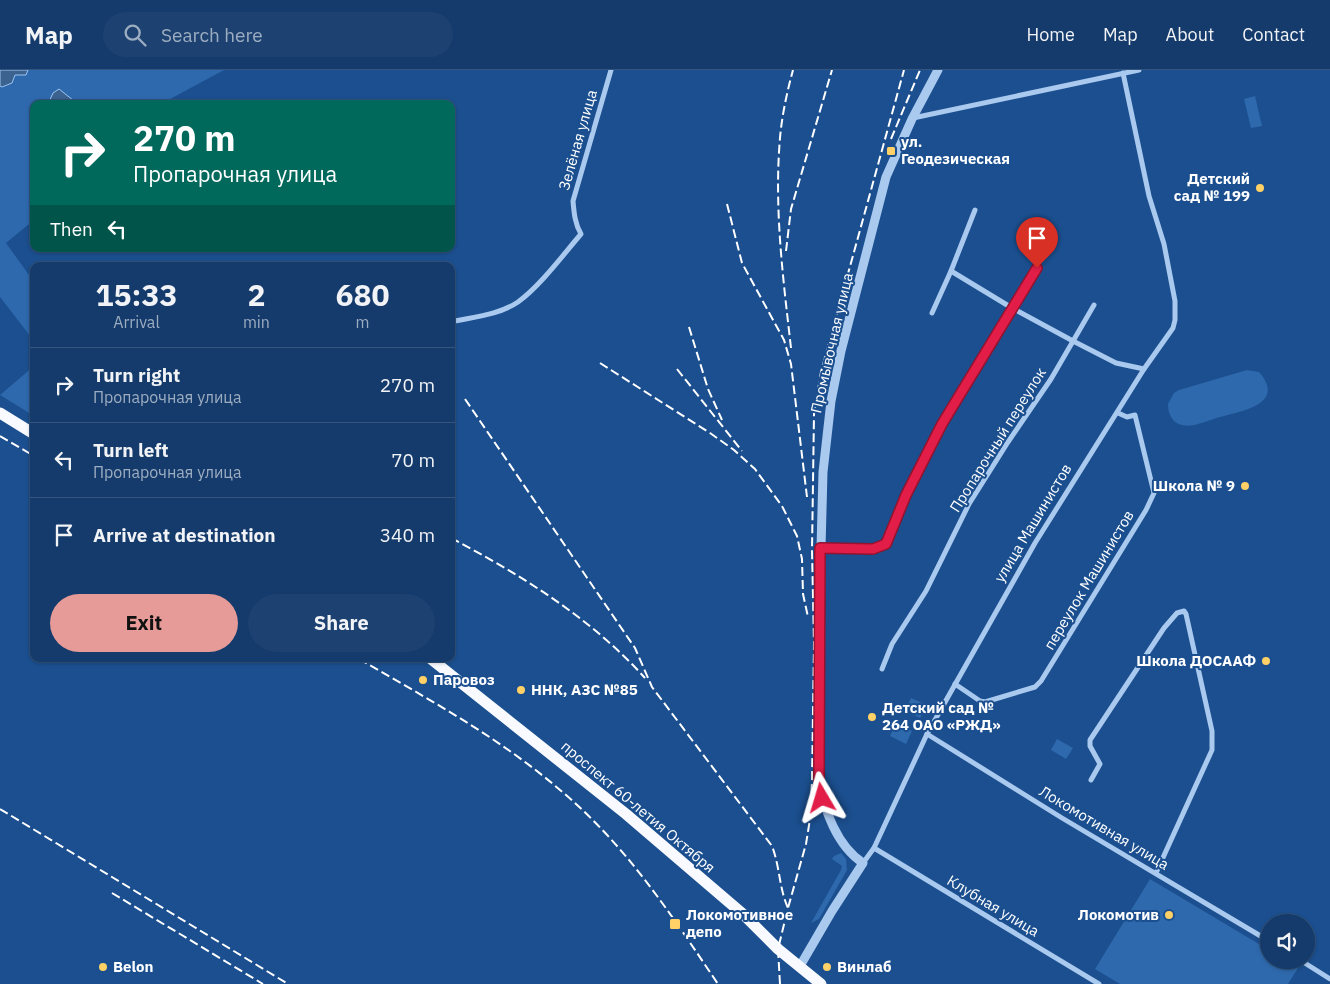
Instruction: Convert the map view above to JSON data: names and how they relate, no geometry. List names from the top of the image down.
{
  "streets": {
    "highway": ["проспект 60-летия Октября"],
    "street": [
      "Зелёная улица",
      "Промывочная улица",
      "Пропарочный переулок",
      "улица Машинистов",
      "переулок Машинистов",
      "Локомотивная улица",
      "Клубная улица"
    ]
  },
  "crossings": [
    ["Промывочная улица", "улица Машинистов"],
    ["улица Машинистов", "переулок Машинистов"],
    ["улица Машинистов", "проспект 60-летия Октября"],
    ["улица Машинистов", "Локомотивная улица"],
    ["улица Машинистов", "Клубная улица"]
  ],
  "places": {
    "transit": ["ул. Геодезическая", "Локомотивное депо"],
    "other": [
      "Детский сад № 199",
      "Школа № 9",
      "Школа ДОСААФ",
      "Паровоз",
      "ННК, АЗС №85",
      "Детский сад № 264 ОАО «РЖД»",
      "Локомотив",
      "Belon",
      "Винлаб"
    ]
  },
  "page": {
    "header": "Map",
    "search": "Search here",
    "nav": [
      "Home",
      "Map",
      "About",
      "Contact"
    ],
    "turn": ["270 m", "Пропарочная улица"],
    "then": "Then",
    "eta": [
      "15:33",
      "Arrival",
      "2",
      "min",
      "680",
      "m"
    ],
    "list": [
      {
        "name": "Turn right",
        "note": "Пропарочная улица",
        "value": "270 m"
      },
      {
        "name": "Turn left",
        "note": "Пропарочная улица",
        "value": "70 m"
      },
      {
        "name": "Arrive at destination",
        "value": "340 m"
      }
    ],
    "buttons": ["Exit", "Share"]
  }
}
